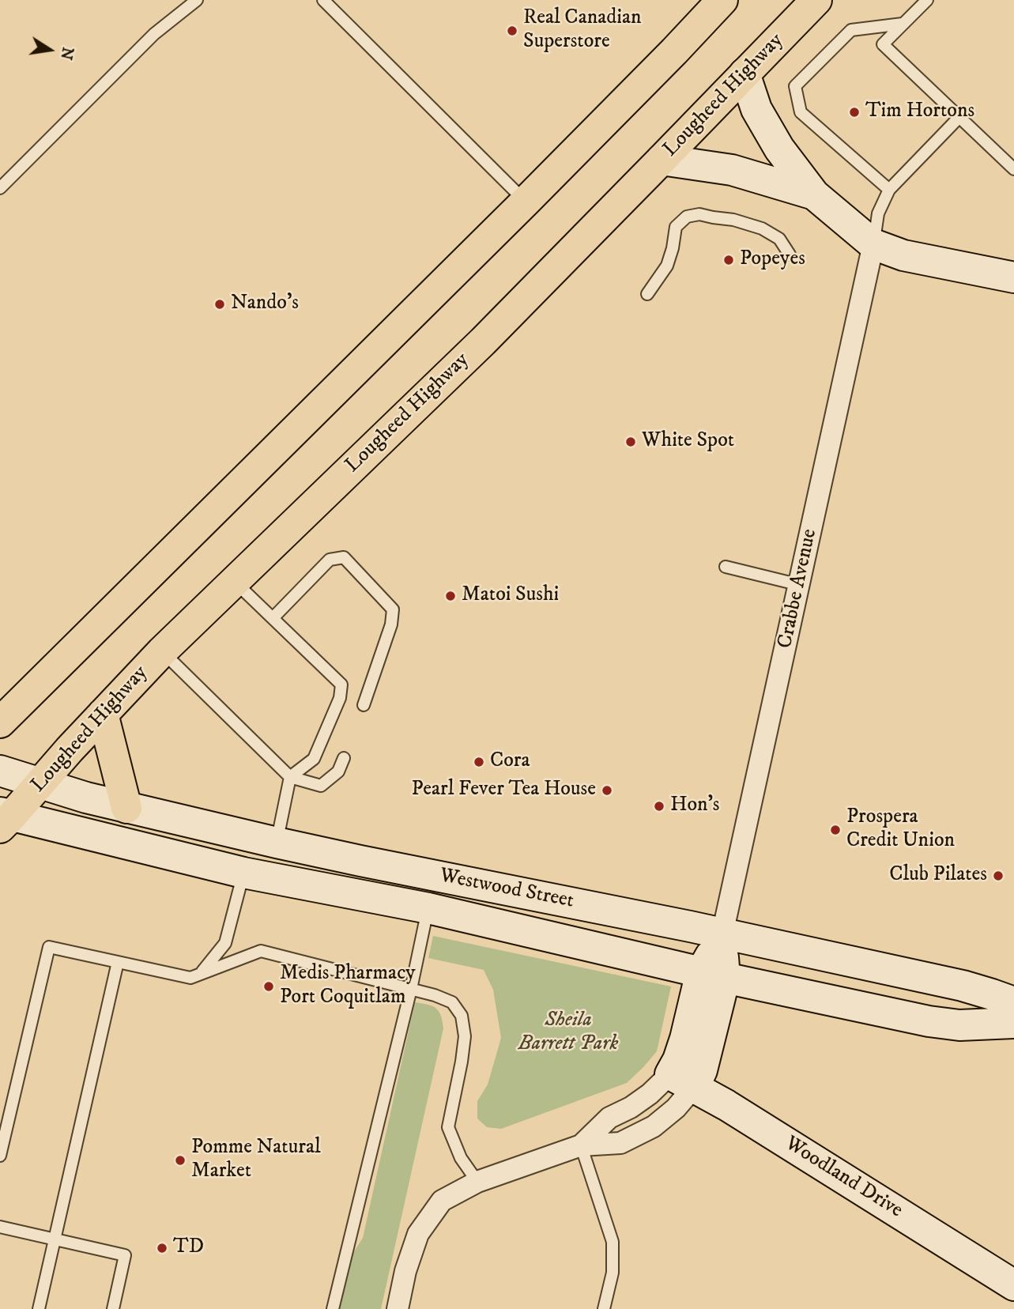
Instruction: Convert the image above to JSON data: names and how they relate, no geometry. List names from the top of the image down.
{
  "streets": {
    "main road": ["Lougheed Highway", "Westwood Street", "Woodland Drive"],
    "street": ["Crabbe Avenue"]
  },
  "crossings": [
    ["Lougheed Highway", "Westwood Street"],
    ["Crabbe Avenue", "Westwood Street"]
  ],
  "parks": ["Sheila Barrett Park"],
  "places": [
    "Real Canadian Superstore",
    "Tim Hortons",
    "Popeyes",
    "Nando's",
    "White Spot",
    "Matoi Sushi",
    "Cora",
    "Pearl Fever Tea House",
    "Hon's",
    "Prospera Credit Union",
    "Club Pilates",
    "Medis Pharmacy Port Coquitlam",
    "Pomme Natural Market",
    "TD"
  ],
  "north": "right"
}
